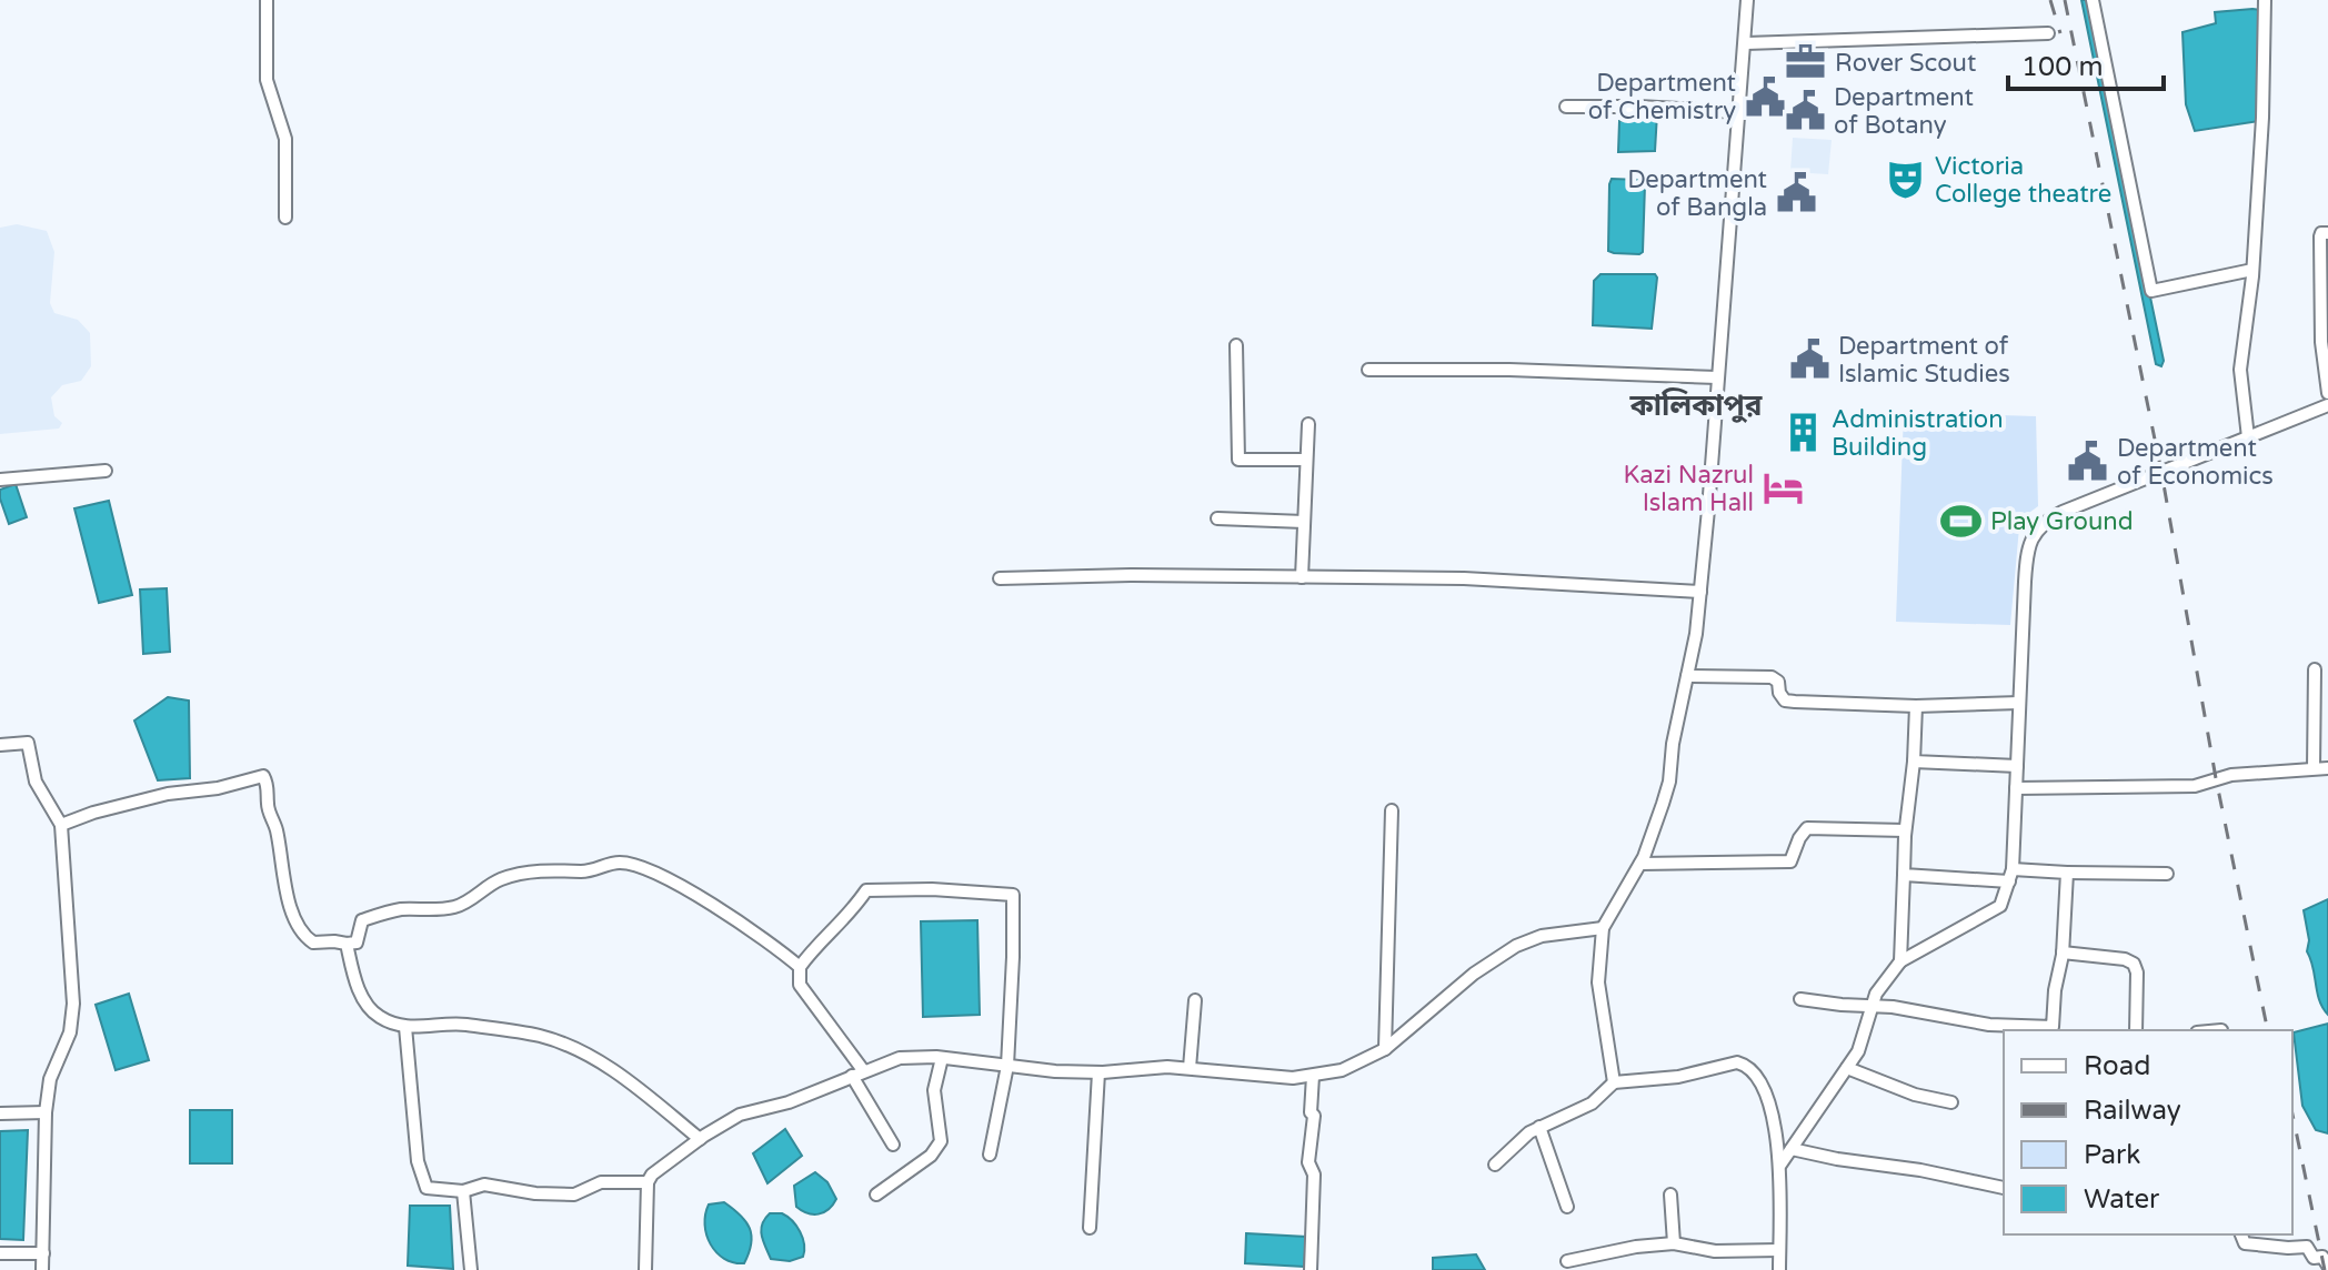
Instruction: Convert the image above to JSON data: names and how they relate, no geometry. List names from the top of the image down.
{
  "districts": ["কালিকাপুর"],
  "places": {
    "office": ["Rover Scout"],
    "public building": [
      "Department of Chemistry",
      "Department of Botany",
      "Department of Bangla",
      "Department of Islamic Studies",
      "Department of Economics"
    ],
    "theatre": ["Victoria College theatre"],
    "building": ["Administration Building"],
    "hotel": ["Kazi Nazrul Islam Hall"],
    "sports": ["Play Ground"]
  },
  "legend": [
    "Road",
    "Railway",
    "Park",
    "Water"
  ],
  "scale_bar": "100 m"
}
